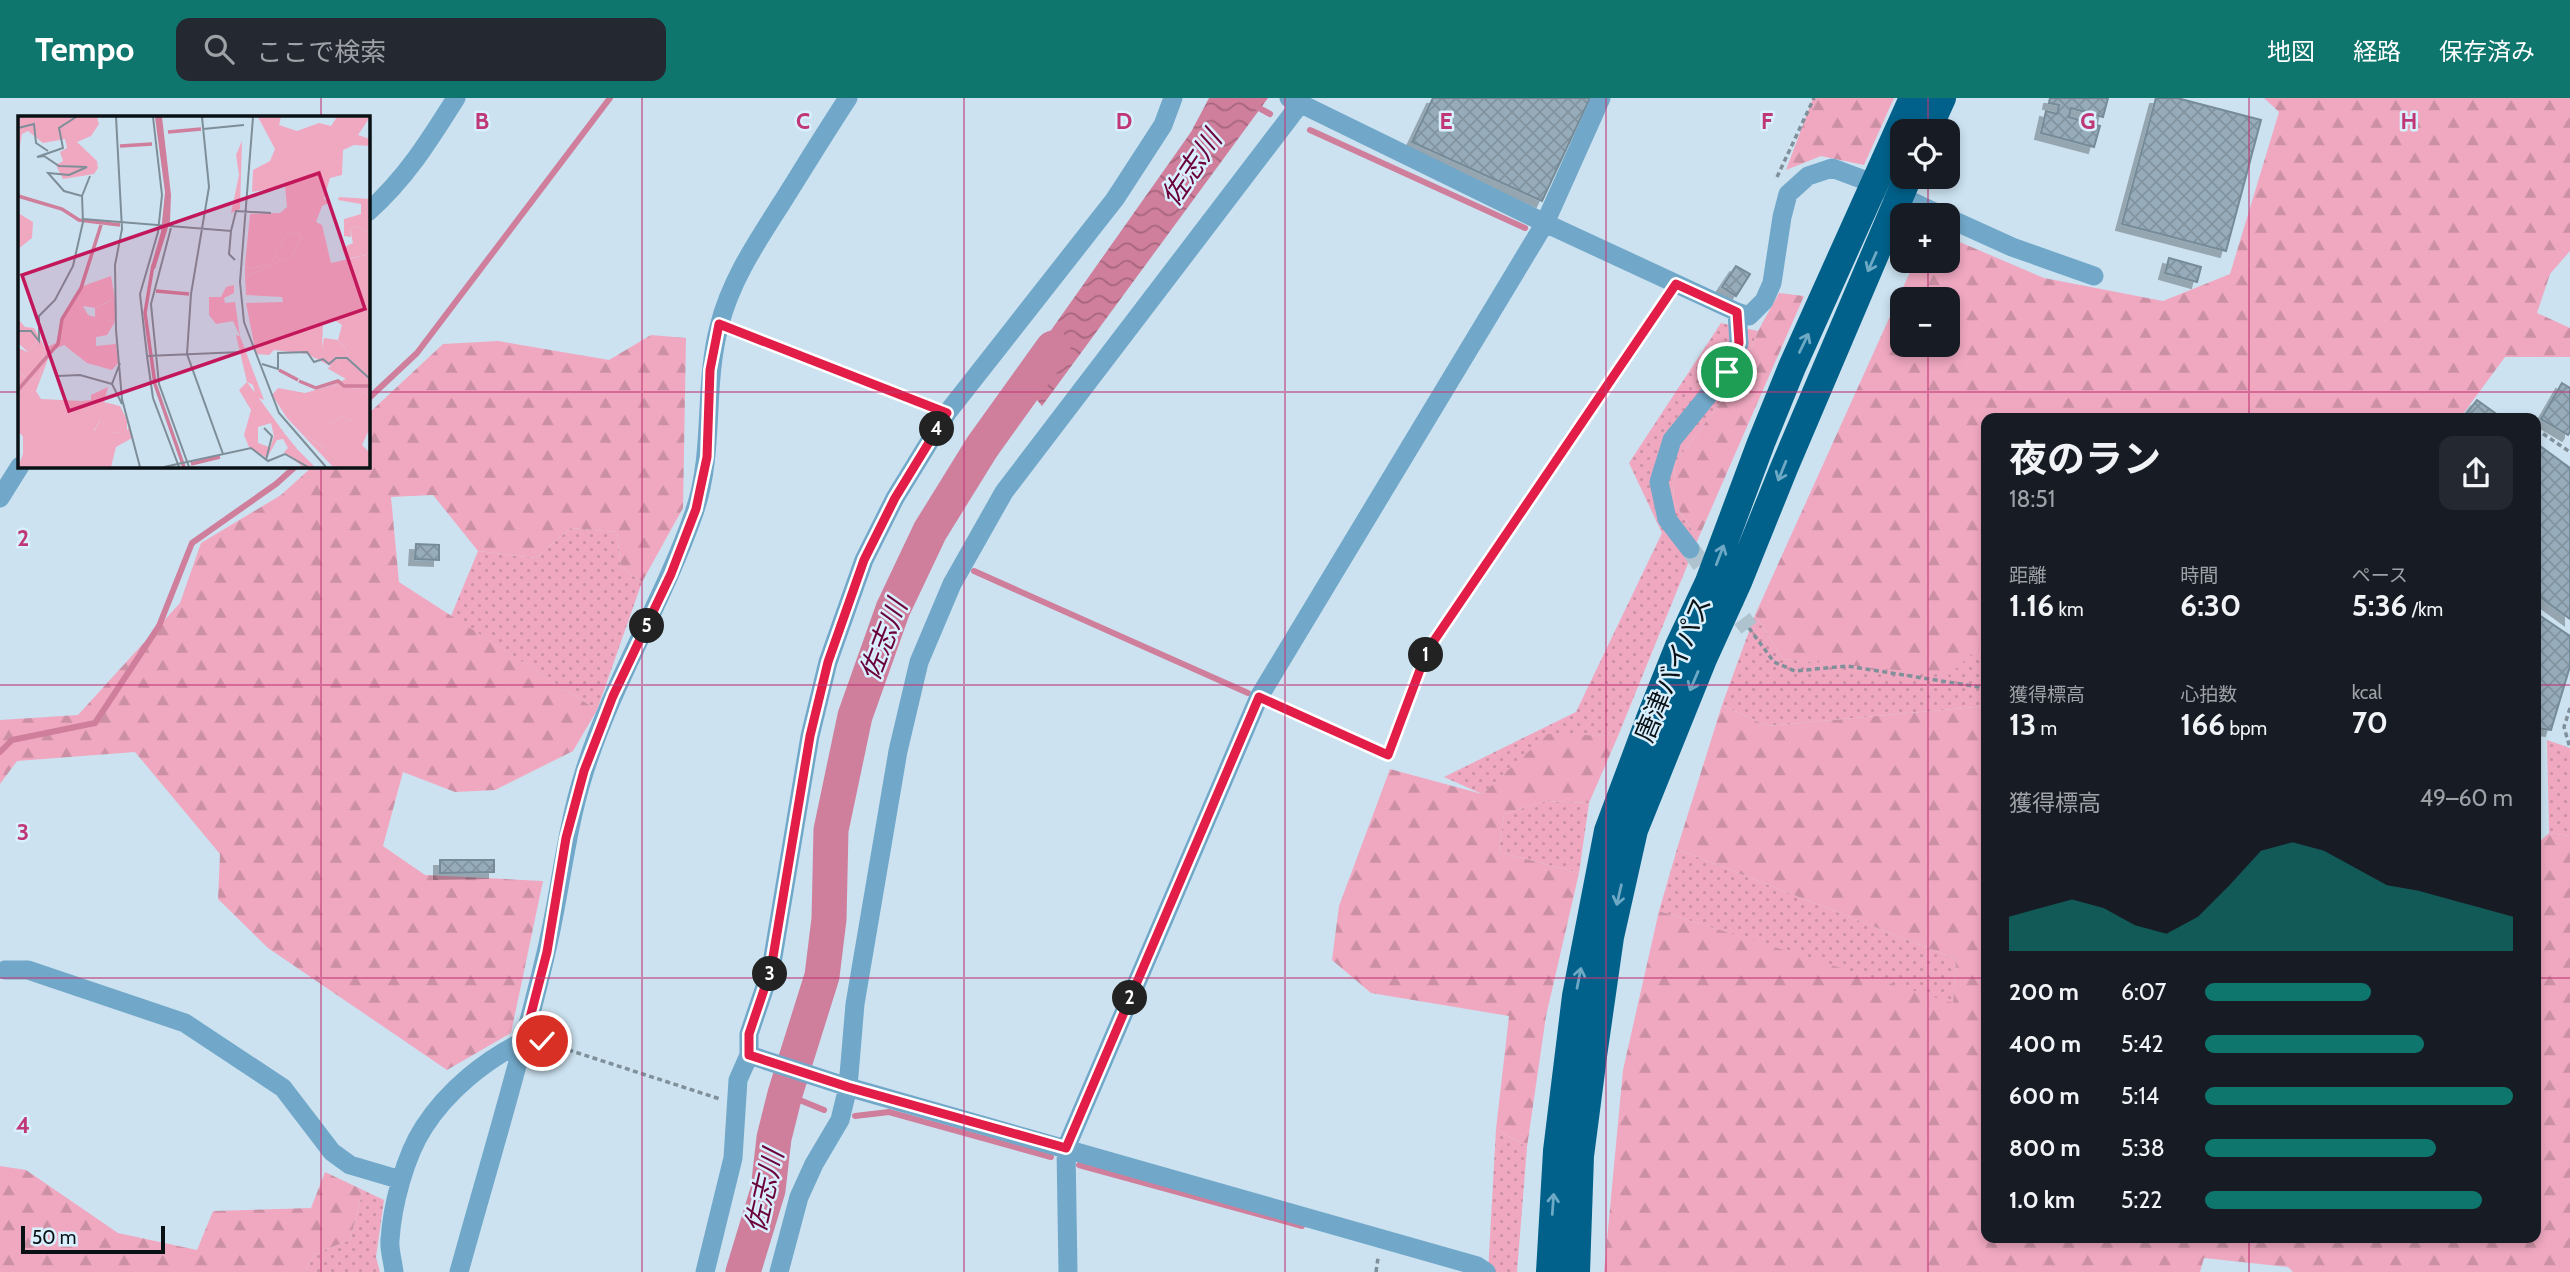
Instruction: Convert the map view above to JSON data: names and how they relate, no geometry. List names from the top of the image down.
{
  "streets": {
    "highway": ["唐津バイパス"]
  },
  "water": ["佐志川"],
  "scale_bar": "50 m",
  "page": {
    "header": "Tempo",
    "search": "ここで検索",
    "nav": ["地図", "経路", "保存済み"],
    "map_buttons": ["+", "−"],
    "pins": [
      "4",
      "5",
      "1",
      "3",
      "2"
    ],
    "heading": ["夜のラン", "18:51"],
    "stats": [
      ["距離", "1.16 km"],
      ["時間", "6:30"],
      ["ペース", "5:36 /km"],
      ["獲得標高", "13 m"],
      ["心拍数", "166 bpm"],
      ["kcal", "70"]
    ],
    "chart": ["獲得標高", "49–60 m"],
    "list": [
      {
        "name": "200 m",
        "note": "6:07"
      },
      {
        "name": "400 m",
        "note": "5:42"
      },
      {
        "name": "600 m",
        "note": "5:14"
      },
      {
        "name": "800 m",
        "note": "5:38"
      },
      {
        "name": "1.0 km",
        "note": "5:22"
      }
    ],
    "scale": "50 m"
  },
  "grid": {
    "columns": [
      "B",
      "C",
      "D",
      "E",
      "F",
      "G",
      "H"
    ],
    "rows": ["2", "3", "4"]
  }
}
